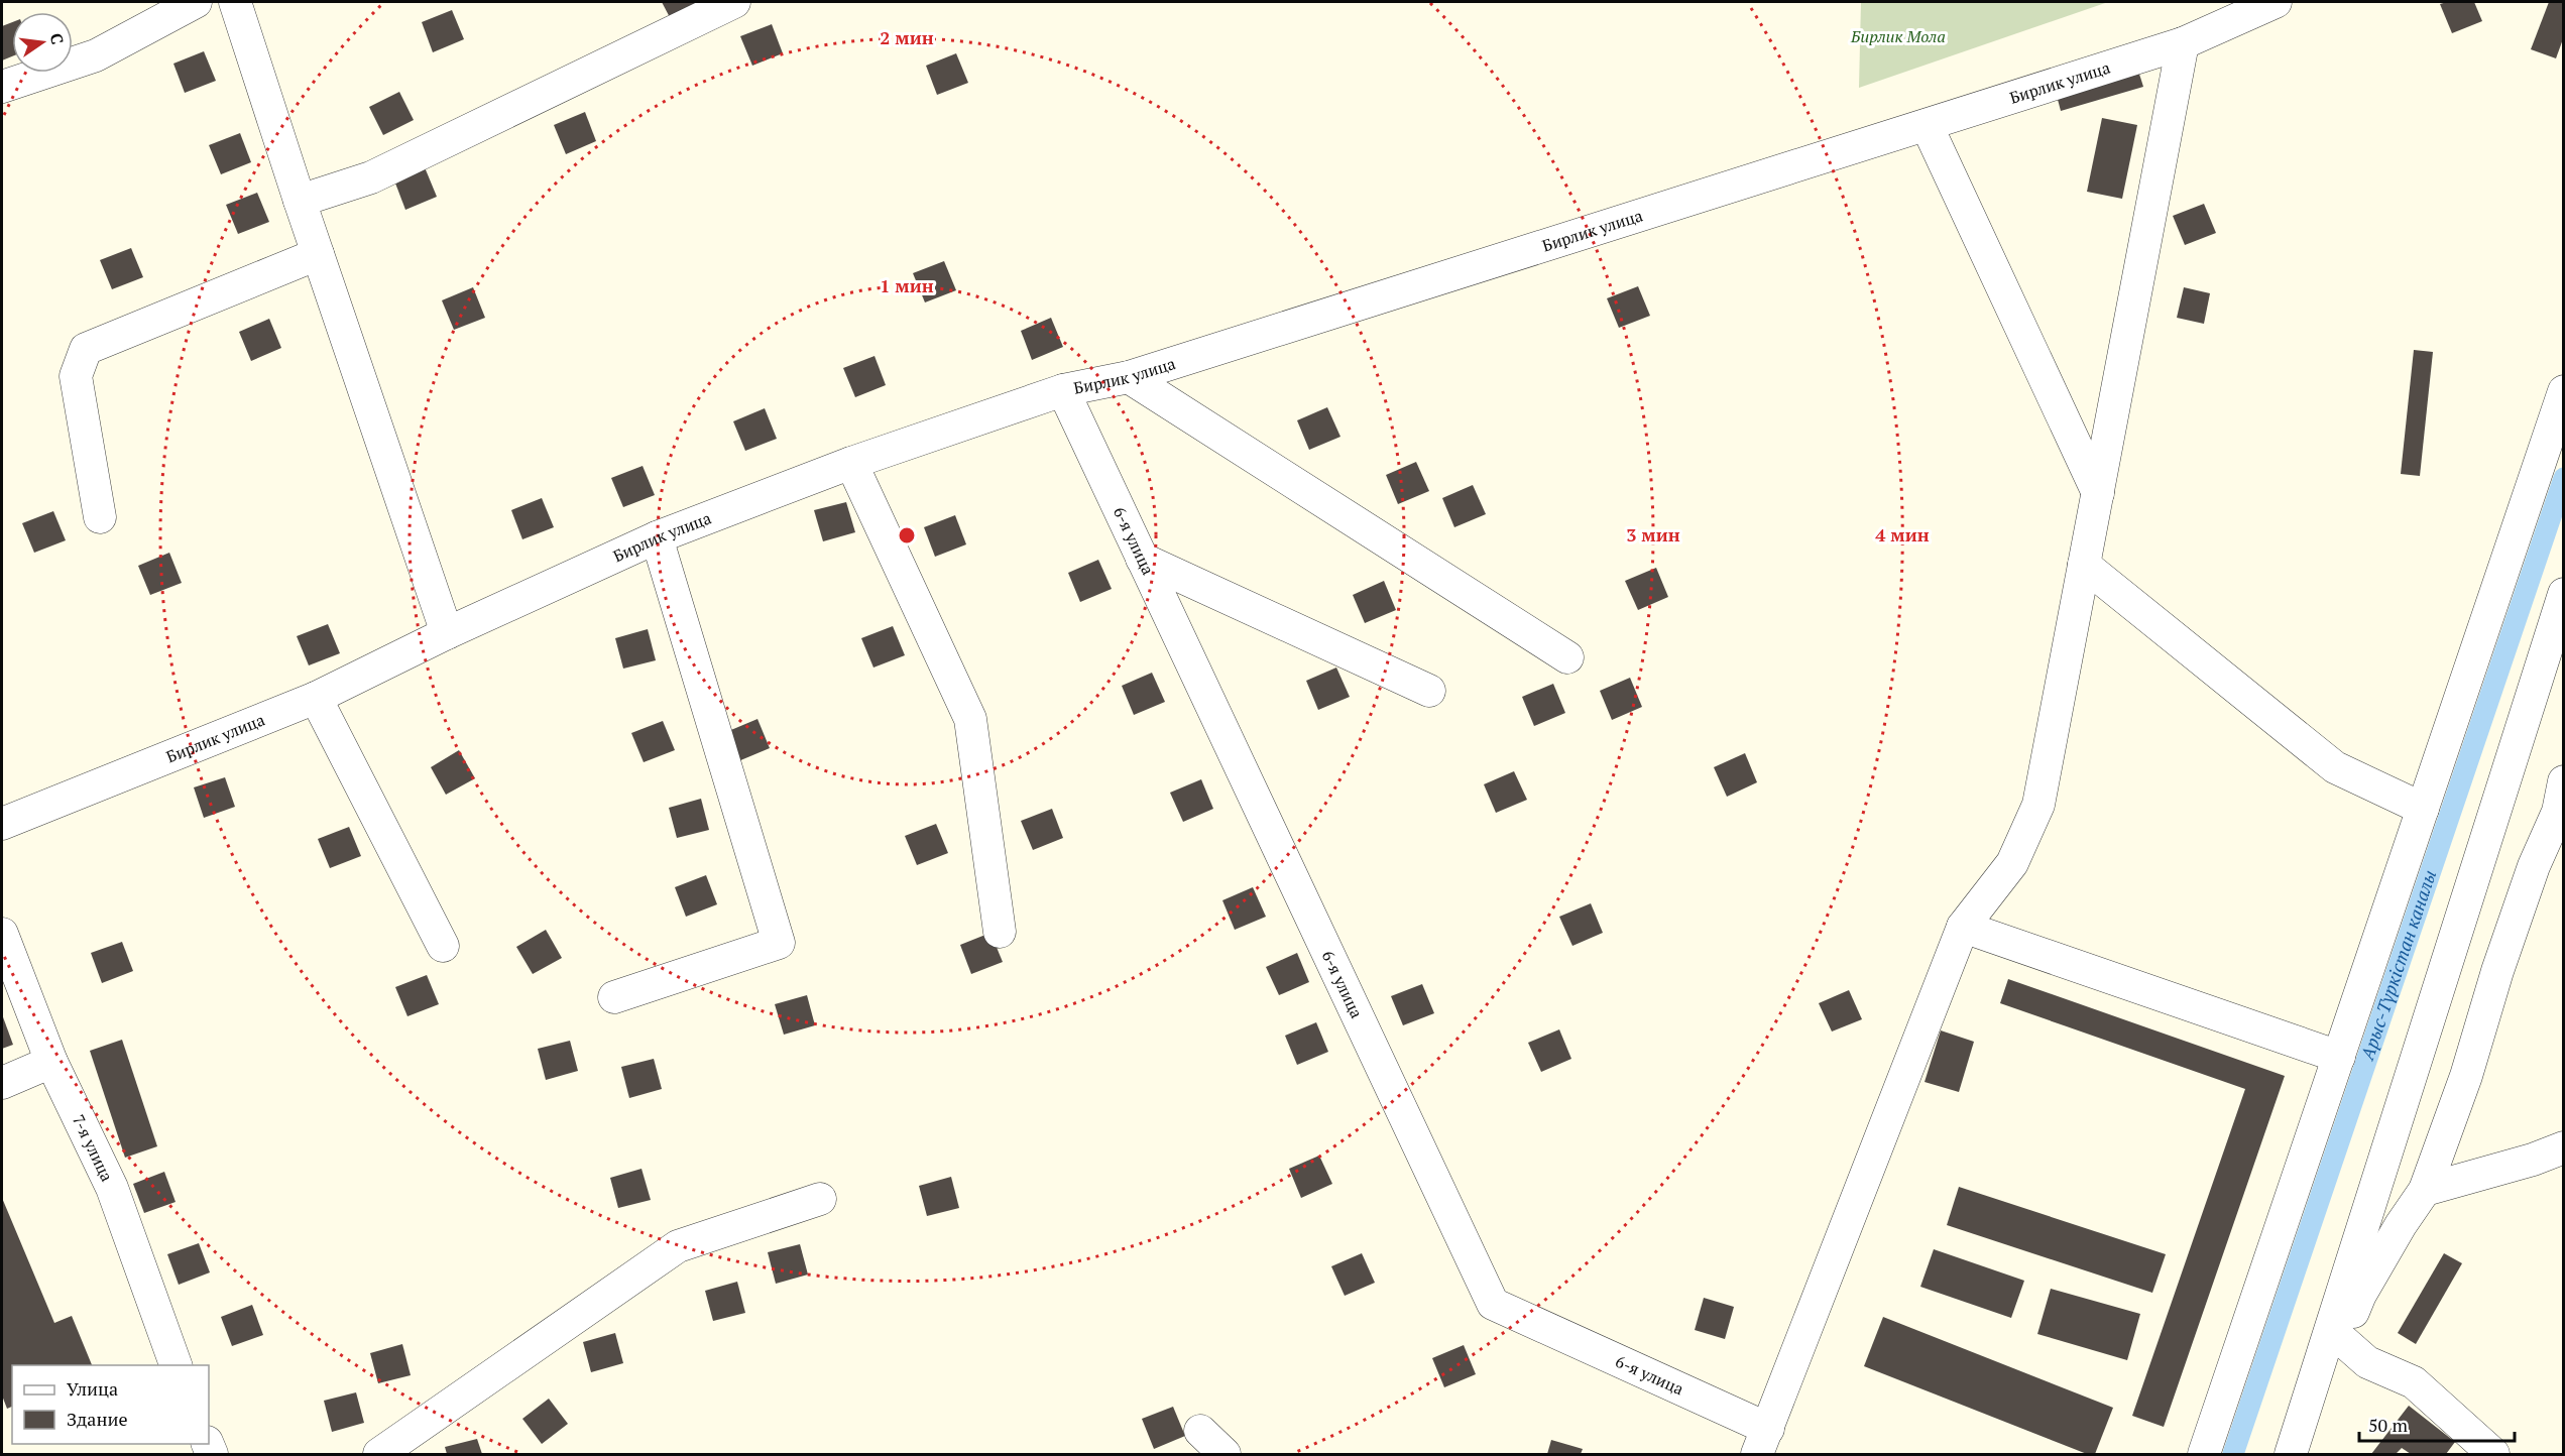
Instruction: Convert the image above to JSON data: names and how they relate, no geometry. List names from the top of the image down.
{
  "streets": {
    "street": ["Бирлик улица", "6-я улица", "7-я улица"]
  },
  "crossings": [
    ["Бирлик улица", "6-я улица"]
  ],
  "water": ["Арыс-Түркістан каналы"],
  "parks": ["Бирлик Мола"],
  "legend": ["Улица", "Здание"],
  "scale_bar": "50 m",
  "north": "right",
  "rings": [
    "2 мин",
    "1 мин",
    "3 мин",
    "4 мин"
  ]
}
